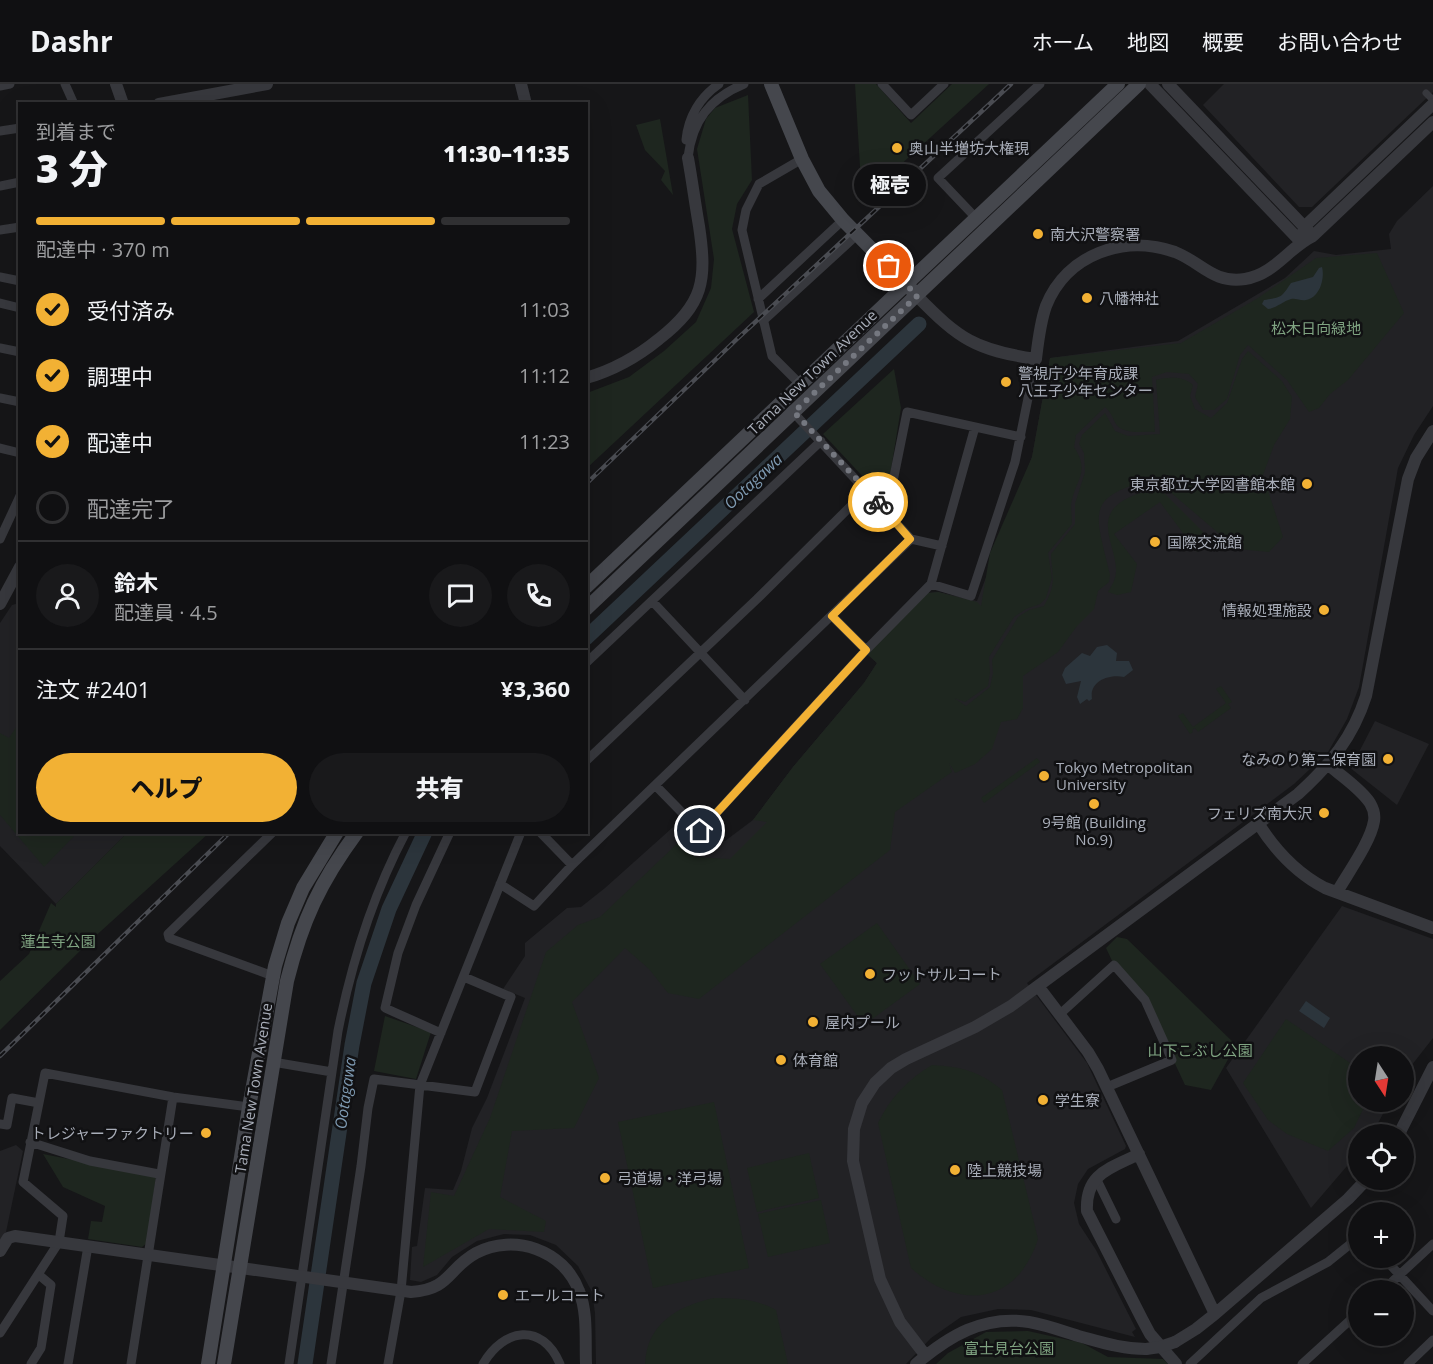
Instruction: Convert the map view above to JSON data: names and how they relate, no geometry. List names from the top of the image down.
{
  "streets": {
    "main road": ["Tama New Town Avenue"]
  },
  "water": ["Ootagawa"],
  "parks": [
    "松木日向緑地",
    "蓮生寺公園",
    "山下こぶし公園",
    "富士見台公園"
  ],
  "places": [
    "奥山半増坊大権現",
    "南大沢警察署",
    "極壱",
    "八幡神社",
    "警視庁少年育成課 八王子少年センター",
    "東京都立大学図書館本館",
    "国際交流館",
    "情報処理施設",
    "なみのり第二保育園",
    "Tokyo Metropolitan University",
    "9号館 (Building No.9)",
    "フェリズ南大沢",
    "フットサルコート",
    "屋内プール",
    "体育館",
    "学生寮",
    "トレジャーファクトリー",
    "陸上競技場",
    "弓道場・洋弓場",
    "エールコート"
  ],
  "north": "bottom",
  "page": {
    "header": "Dashr",
    "nav": [
      "ホーム",
      "地図",
      "概要",
      "お問い合わせ"
    ],
    "heading": ["3 分", "到着まで", "11:30–11:35"],
    "panel": [
      "鈴木",
      "配達員 · 4.5",
      "注文 #2401",
      "¥3,360"
    ],
    "bubble": "極壱",
    "bar": "配達中 · 370 m",
    "list": [
      ["受付済み", "11:03"],
      ["調理中", "11:12"],
      ["配達中", "11:23"],
      "配達完了"
    ],
    "buttons": ["ヘルプ", "共有"],
    "map_buttons": ["+", "−"]
  }
}
